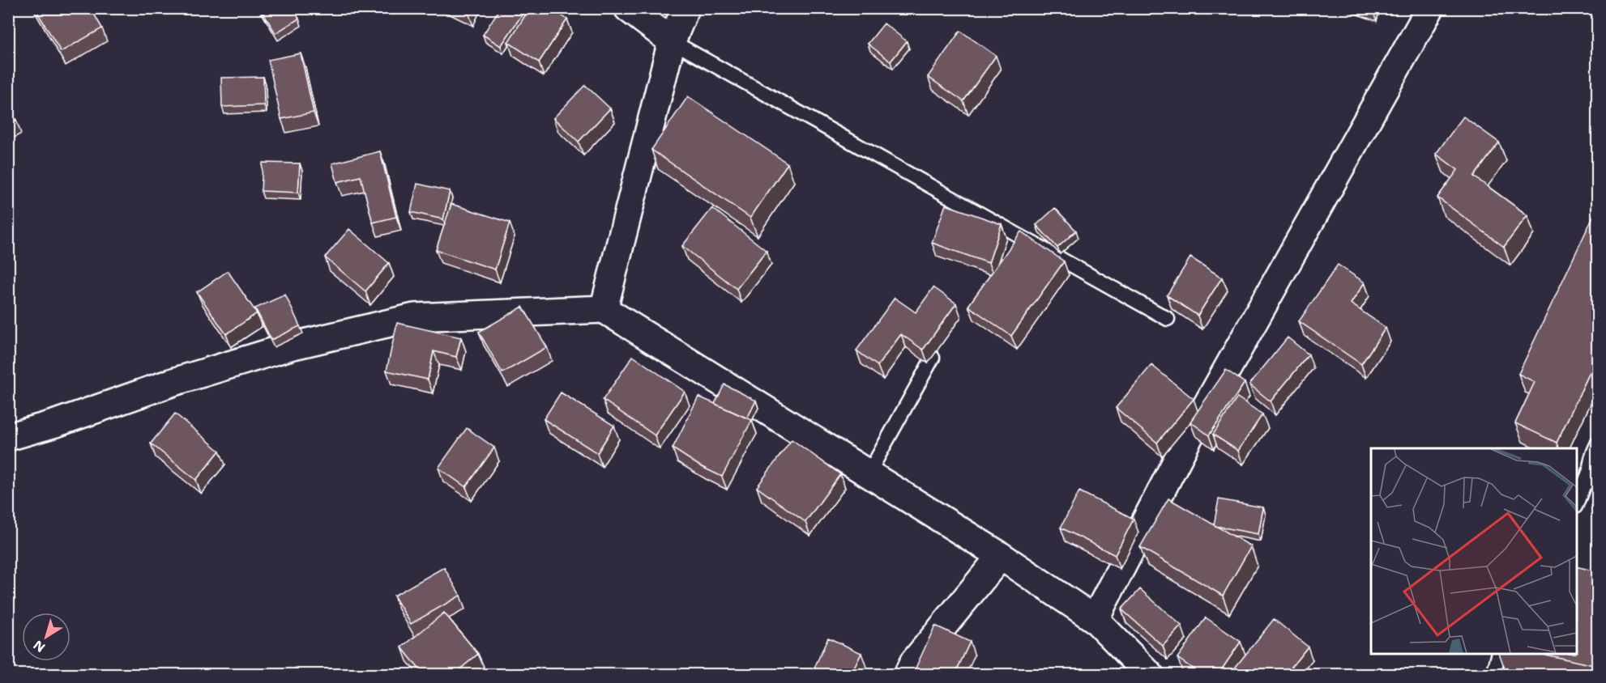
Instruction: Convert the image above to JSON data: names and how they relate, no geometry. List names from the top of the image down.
{
  "north": "bottom left"
}
